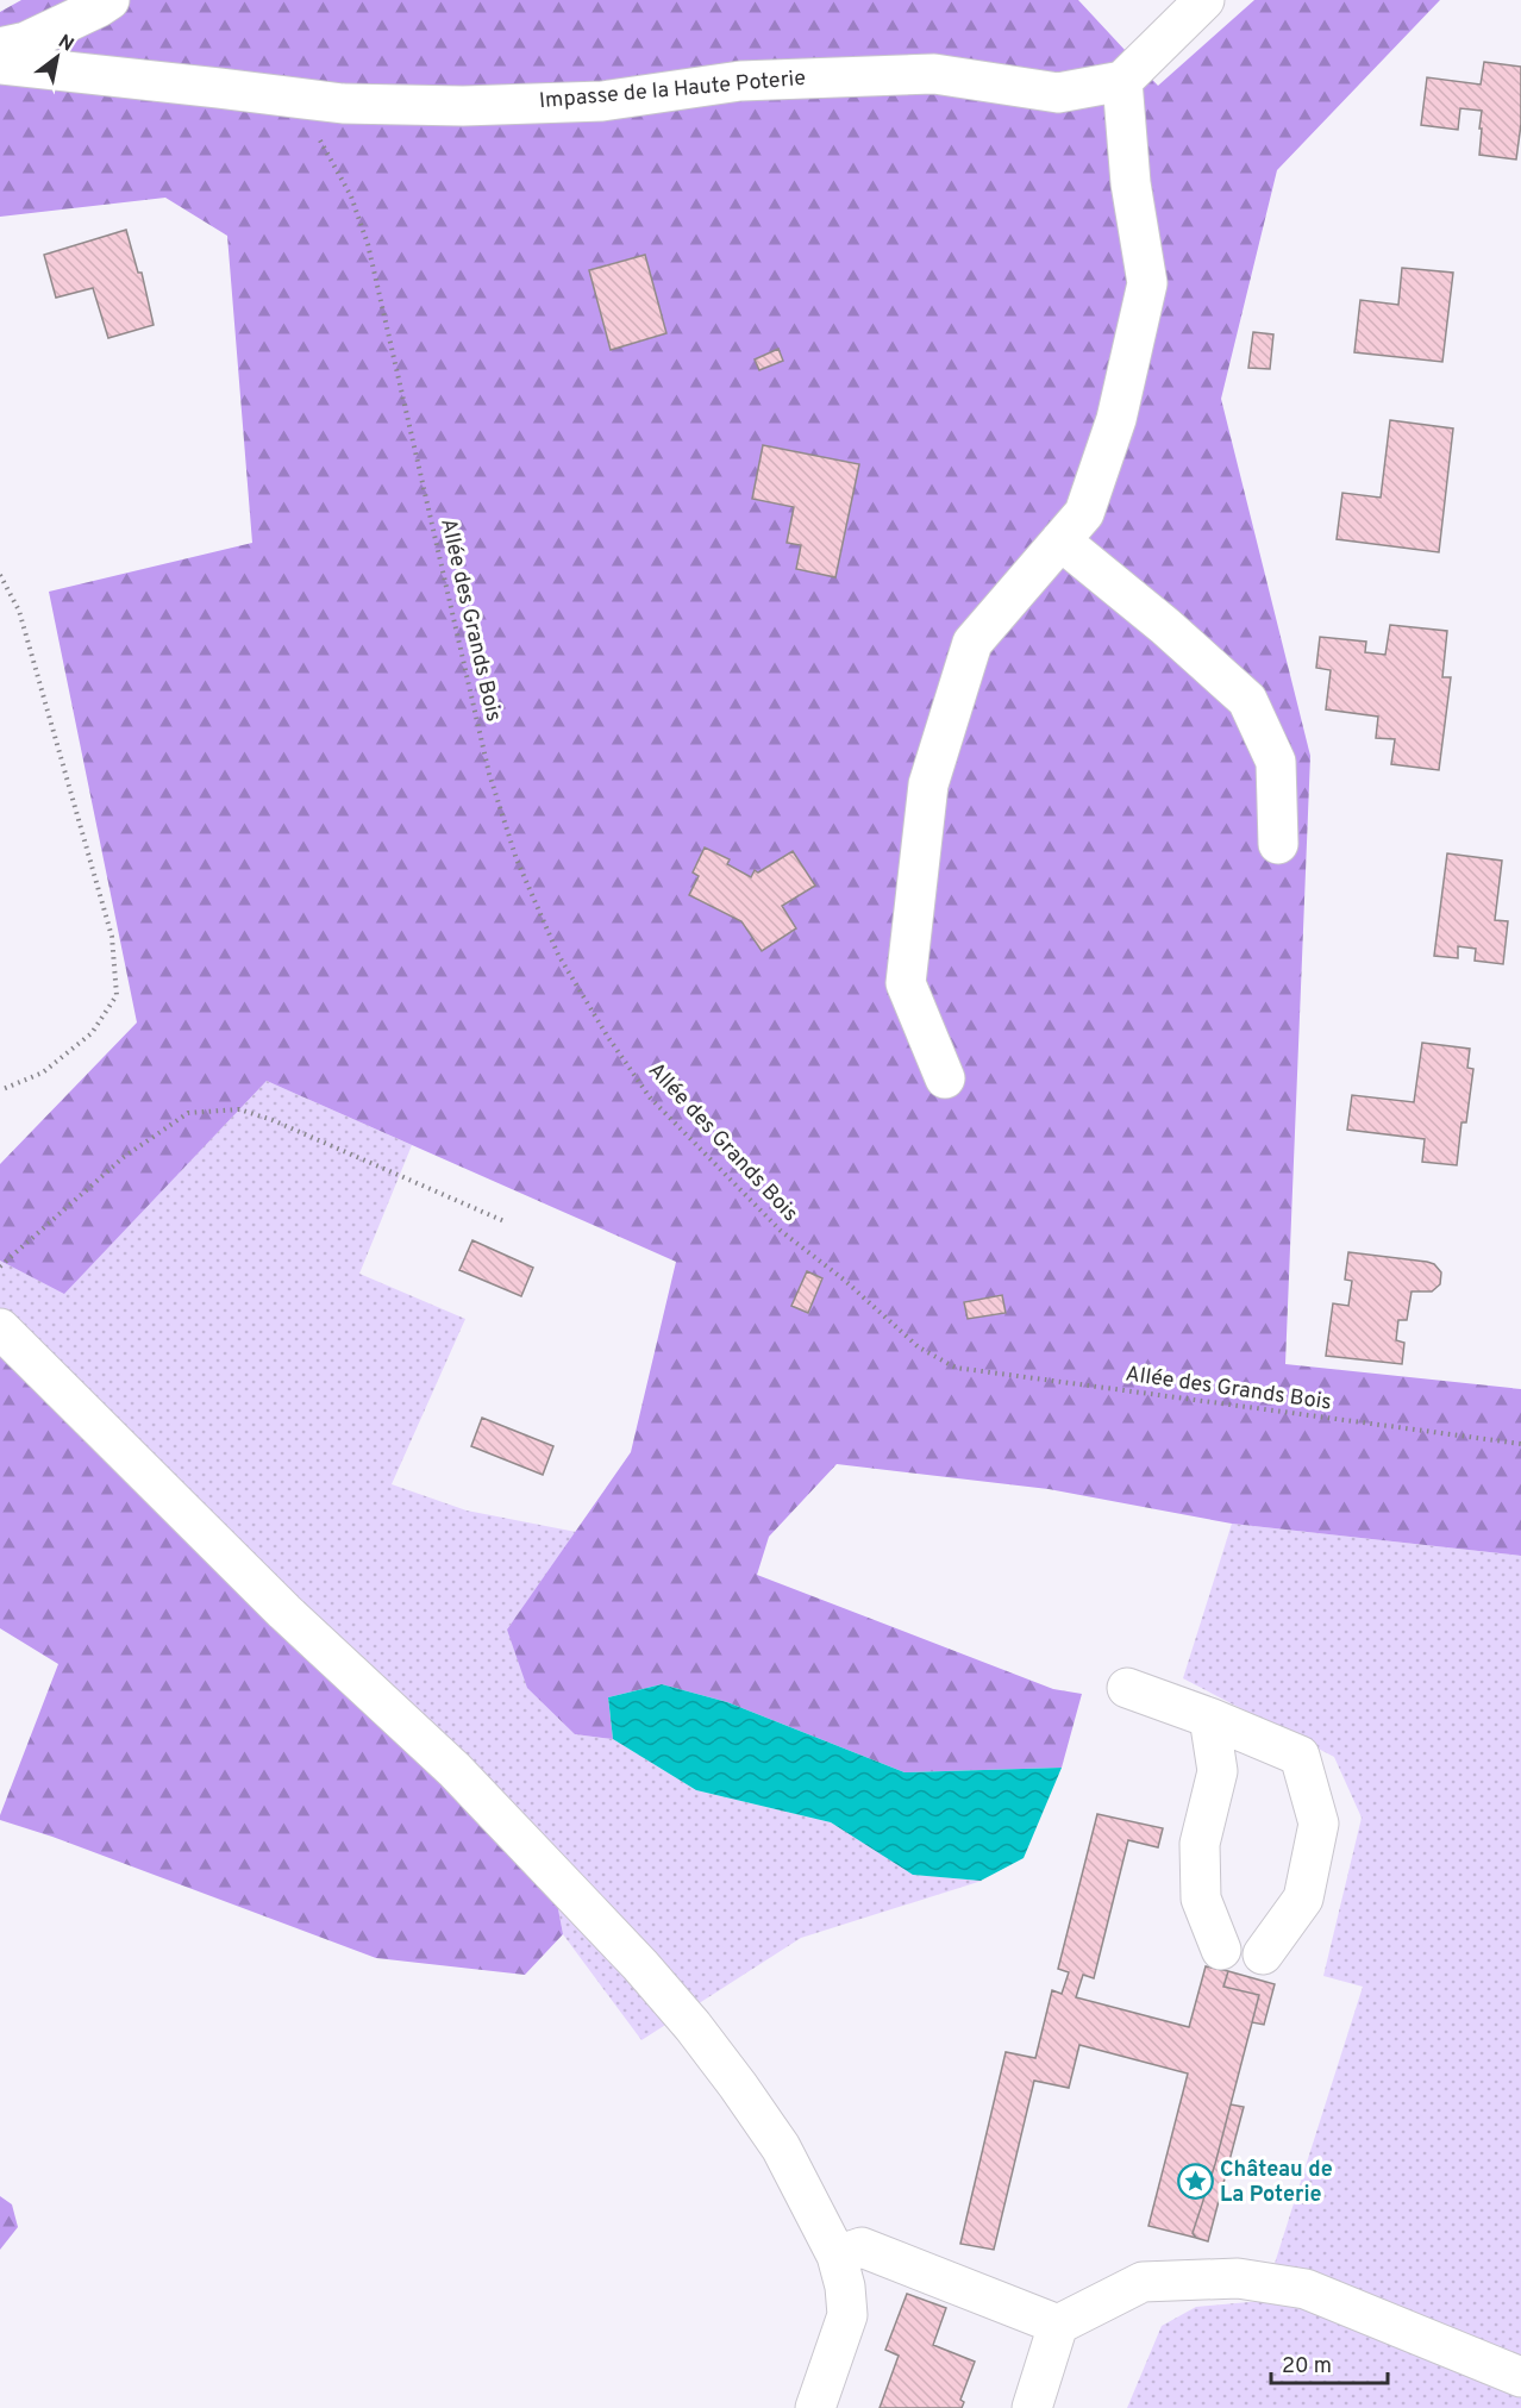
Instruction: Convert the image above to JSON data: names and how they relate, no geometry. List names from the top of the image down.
{
  "streets": {
    "street": ["Impasse de la Haute Poterie"],
    "path": ["Allée des Grands Bois"]
  },
  "crossings": [
    ["Impasse de la Haute Poterie", "Allée des Grands Bois"]
  ],
  "places": {
    "place": ["Château de La Poterie"]
  },
  "scale_bar": "20 m",
  "north": "top right"
}
